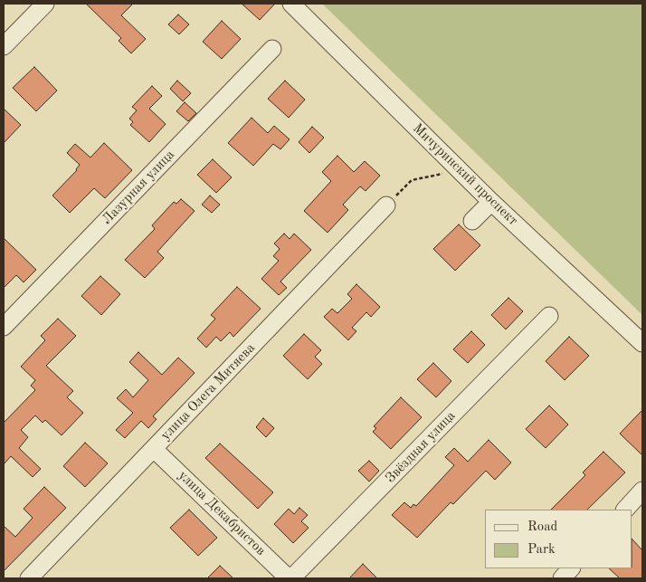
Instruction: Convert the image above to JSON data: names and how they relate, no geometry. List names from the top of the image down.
{
  "streets": {
    "street": [
      "Мичуринский проспект",
      "Лазурная улица",
      "улица Олега Митяева",
      "Звёздная улица",
      "улица Декабристов"
    ]
  },
  "crossings": [
    ["улица Олега Митяева", "улица Декабристов"],
    ["Звёздная улица", "улица Декабристов"]
  ],
  "legend": ["Road", "Park"]
}
